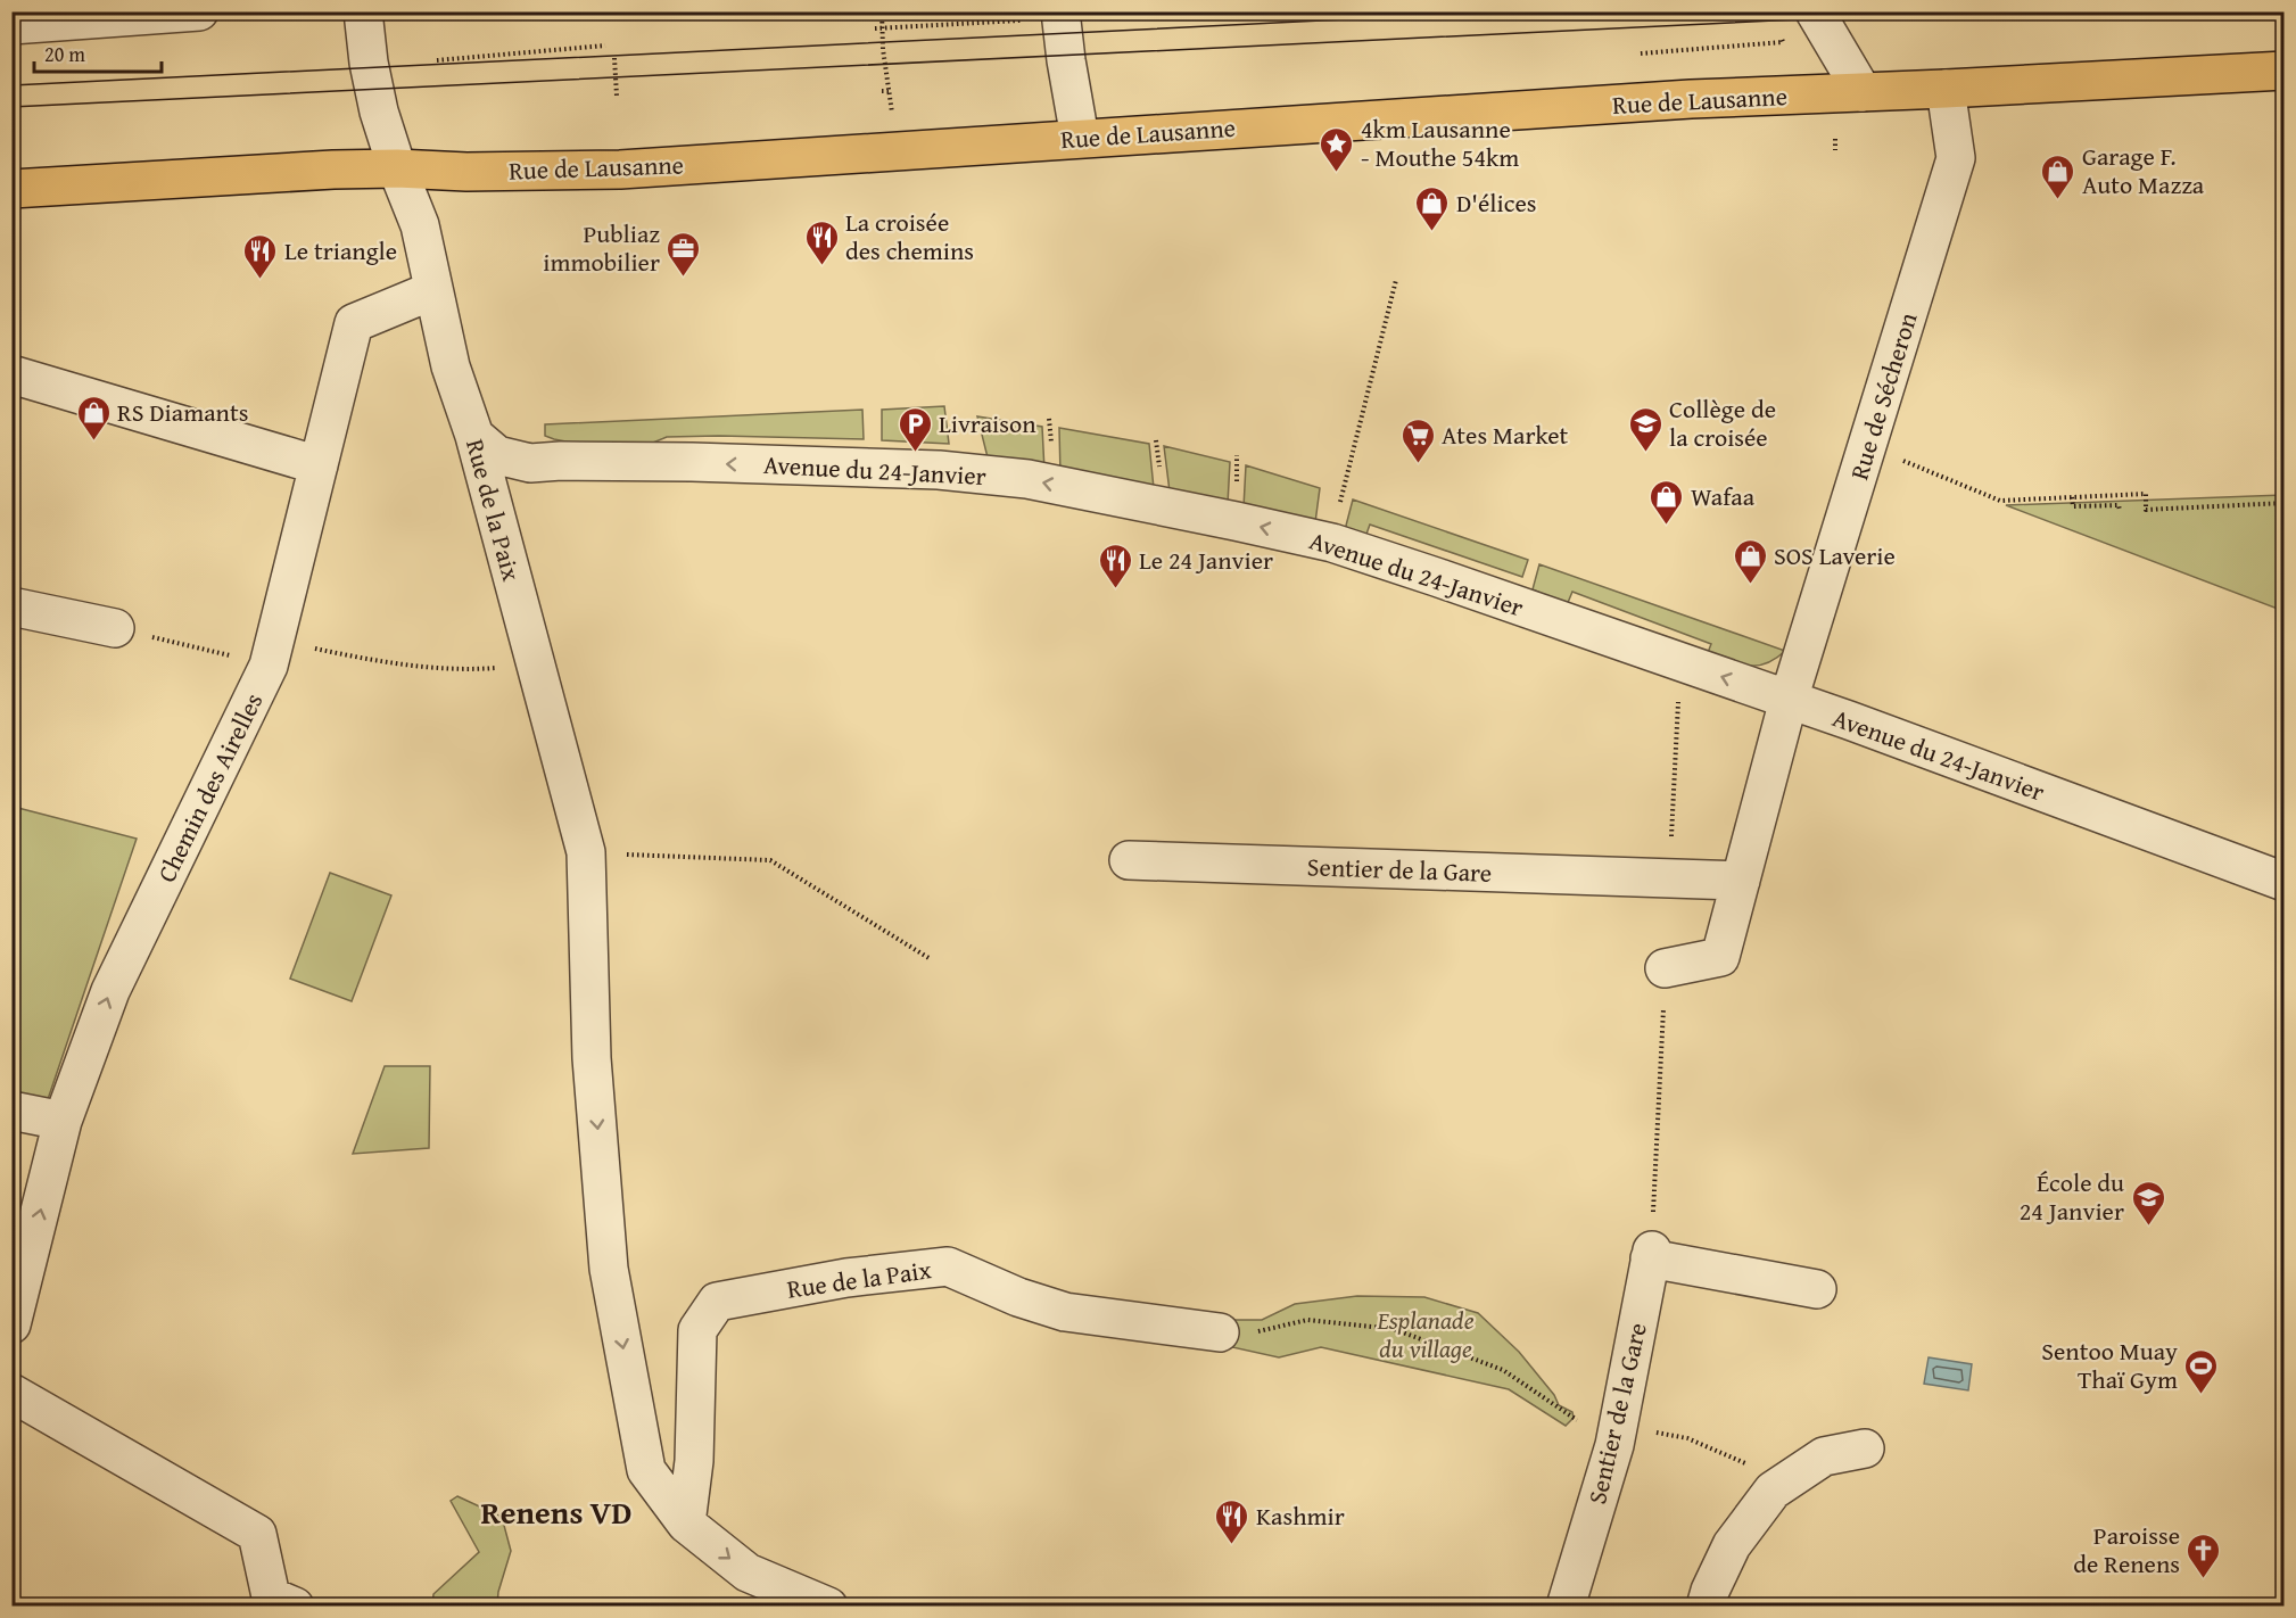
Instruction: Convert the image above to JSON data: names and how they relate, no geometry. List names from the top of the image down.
{
  "streets": {
    "main road": ["Rue de Lausanne"],
    "street": [
      "Rue de Sécheron",
      "Avenue du 24-Janvier",
      "Rue de la Paix",
      "Chemin des Airelles",
      "Sentier de la Gare"
    ]
  },
  "crossings": [
    ["Rue de Lausanne", "Rue de Sécheron"],
    ["Rue de Lausanne", "Rue de la Paix"],
    ["Rue de Sécheron", "Avenue du 24-Janvier"],
    ["Avenue du 24-Janvier", "Rue de la Paix"],
    ["Rue de la Paix", "Chemin des Airelles"]
  ],
  "one_way": ["Avenue du 24-Janvier", "Chemin des Airelles"],
  "districts": ["Renens VD"],
  "parks": ["Esplanade du village"],
  "places": {
    "place": ["4km Lausanne - Mouthe 54km"],
    "shop": [
      "Garage F. Auto Mazza",
      "D'élices",
      "RS Diamants",
      "Wafaa",
      "SOS Laverie"
    ],
    "restaurant": [
      "La croisée des chemins",
      "Le triangle",
      "Le 24 Janvier",
      "Kashmir"
    ],
    "office": ["Publiaz immobilier"],
    "parking": ["Livraison"],
    "school or university": ["Collège de la croisée", "École du 24 Janvier"],
    "supermarket": ["Ates Market"],
    "sports": ["Sentoo Muay Thaï Gym"],
    "church": ["Paroisse de Renens"]
  },
  "scale_bar": "20 m"
}
